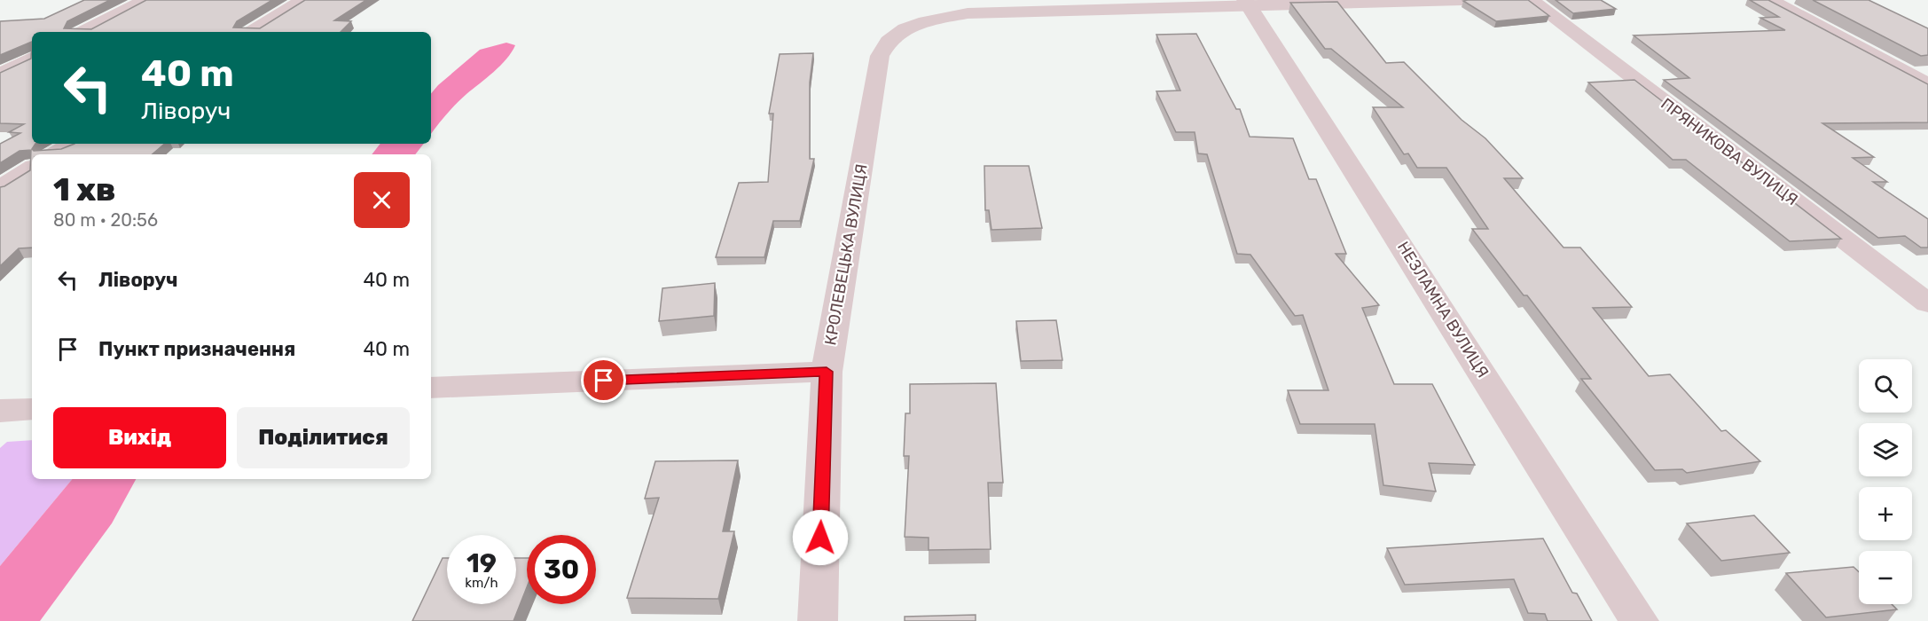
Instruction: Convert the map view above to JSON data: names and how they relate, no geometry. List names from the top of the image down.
{
  "streets": {
    "street": ["ПРЯНИКОВА ВУЛИЦЯ", "КРОЛЕВЕЦЬКА ВУЛИЦЯ", "НЕЗЛАМНА ВУЛИЦЯ"]
  },
  "crossings": [
    ["КРОЛЕВЕЦЬКА ВУЛИЦЯ", "НЕЗЛАМНА ВУЛИЦЯ"]
  ],
  "page": {
    "turn": ["40 m", "Ліворуч"],
    "heading": ["1 хв", "80 m · 20:56"],
    "list": [
      {
        "name": "Ліворуч",
        "value": "40 m"
      },
      {
        "name": "Пункт призначення",
        "value": "40 m"
      }
    ],
    "map_buttons": ["+", "−"],
    "buttons": ["Вихід", "Поділитися"],
    "speed": "19 km/h",
    "limit": "30"
  }
}
